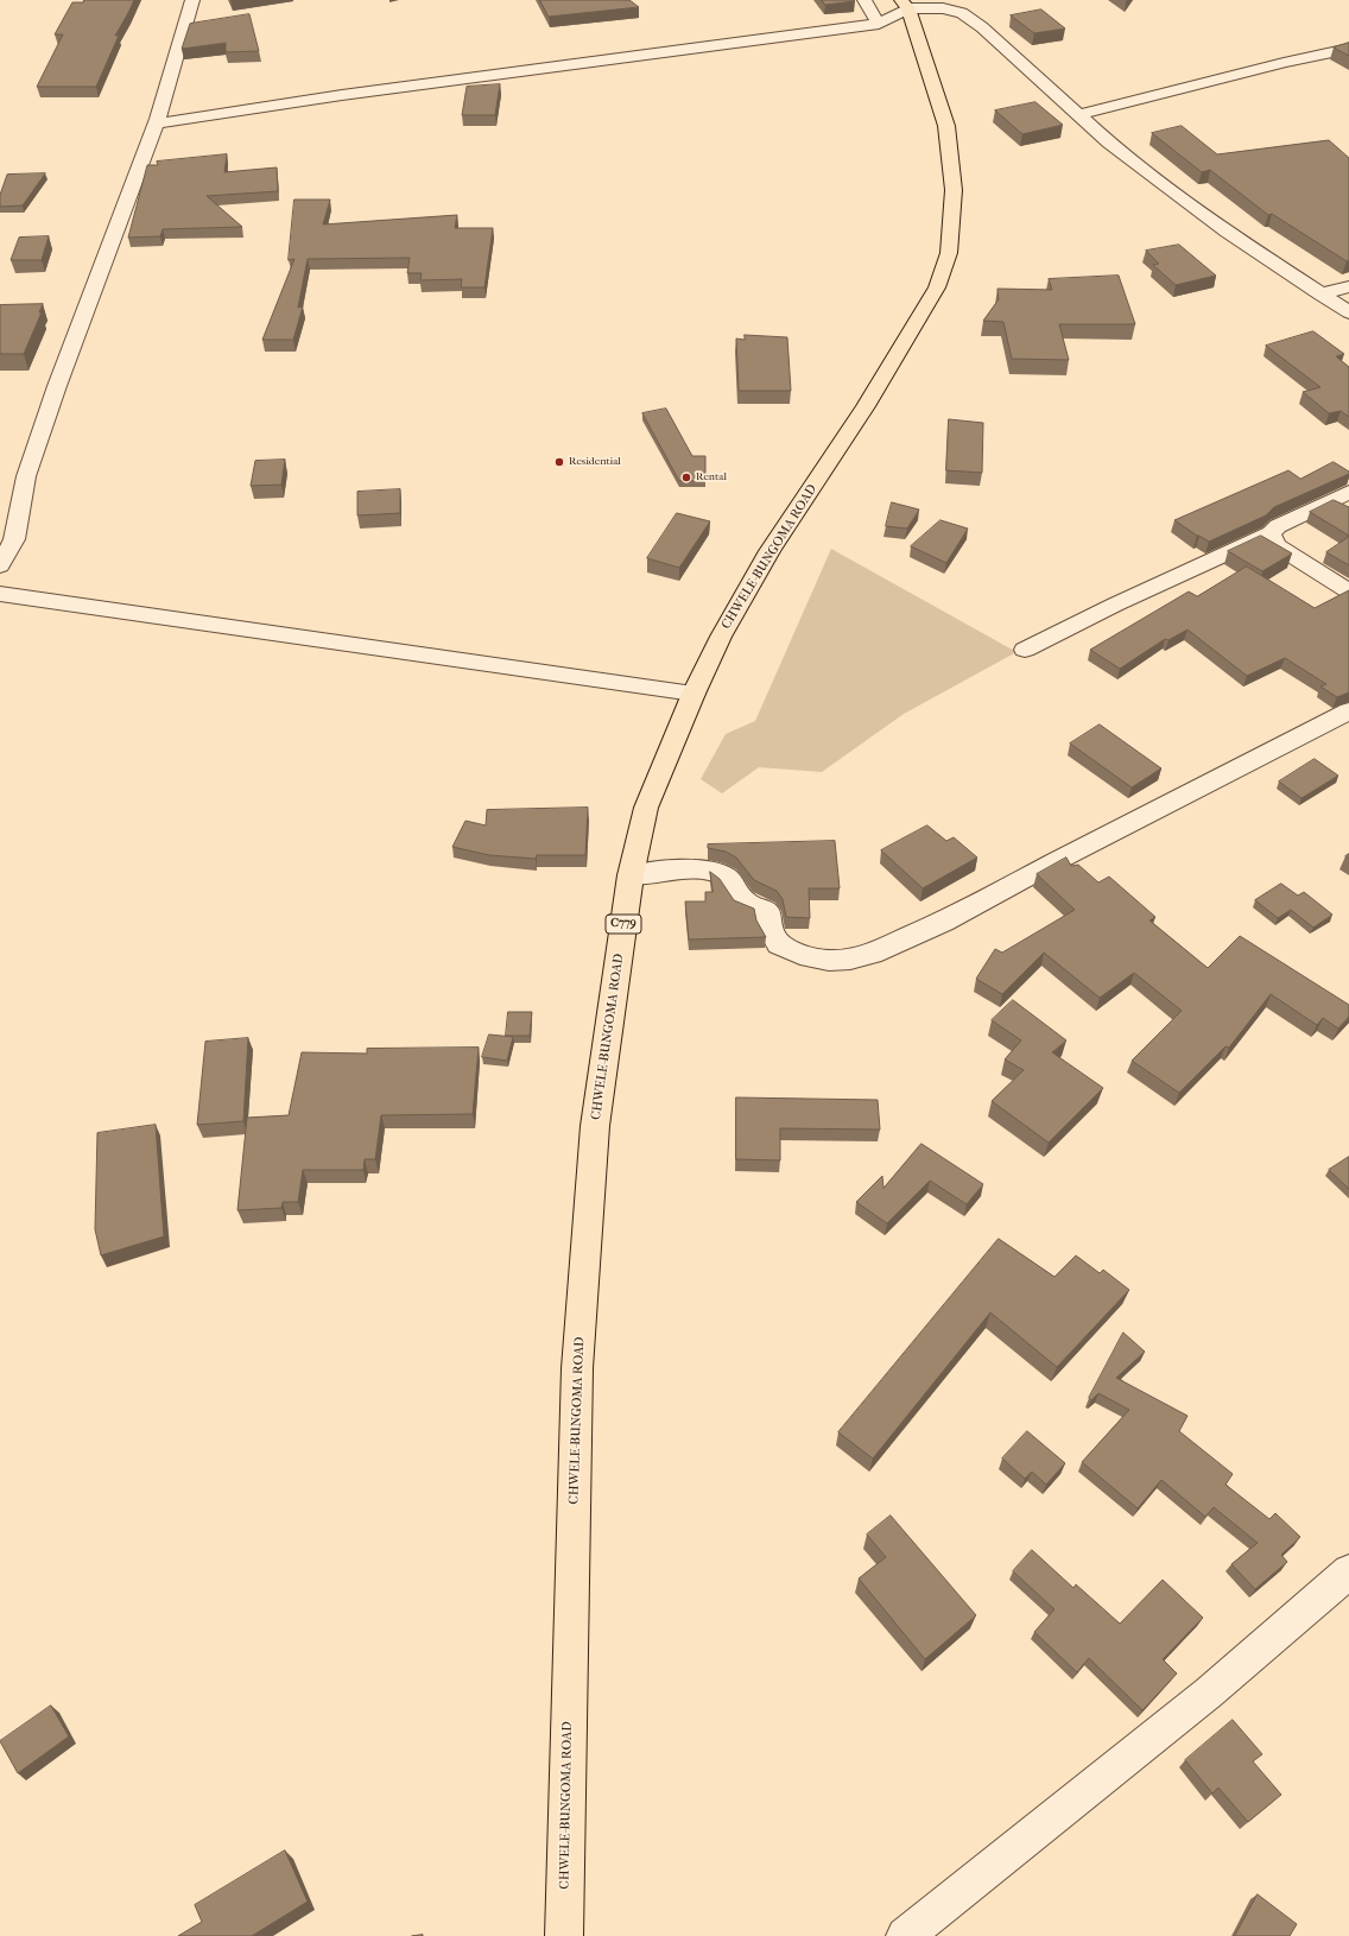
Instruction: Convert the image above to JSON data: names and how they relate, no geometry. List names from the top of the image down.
{
  "streets": {
    "main road": ["CHWELE-BUNGOMA ROAD", "C779"]
  },
  "places": ["Residential", "Rental"]
}
